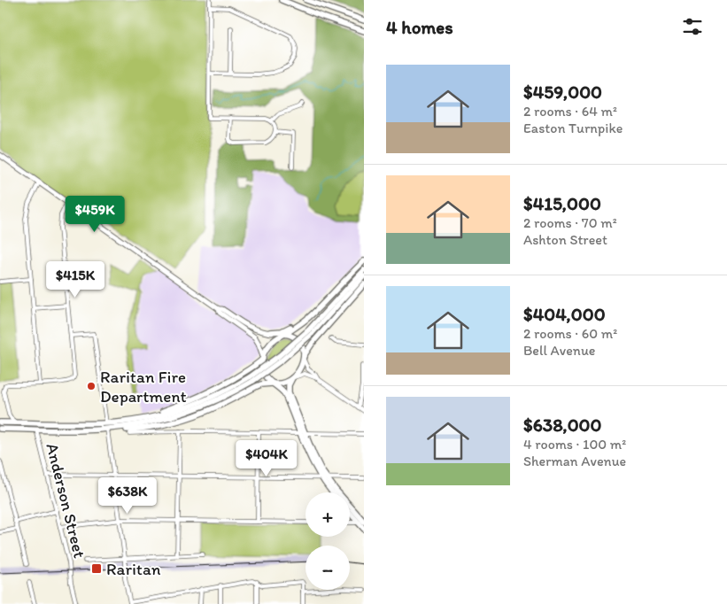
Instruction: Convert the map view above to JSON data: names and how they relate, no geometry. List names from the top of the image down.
{
  "streets": {
    "street": ["Anderson Street"]
  },
  "places": {
    "other": ["Raritan Fire Department"],
    "transit": ["Raritan"]
  },
  "page": {
    "heading": "4 homes",
    "list": [
      {
        "name": "$459,000",
        "note": "2 rooms · 64 m² · Easton Turnpike"
      },
      {
        "name": "$415,000",
        "note": "2 rooms · 70 m² · Ashton Street"
      },
      {
        "name": "$404,000",
        "note": "2 rooms · 60 m² · Bell Avenue"
      },
      {
        "name": "$638,000",
        "note": "4 rooms · 100 m² · Sherman Avenue"
      }
    ],
    "price": [
      "$459K",
      "$415K",
      "$404K",
      "$638K"
    ],
    "map_buttons": ["+", "−"]
  }
}
